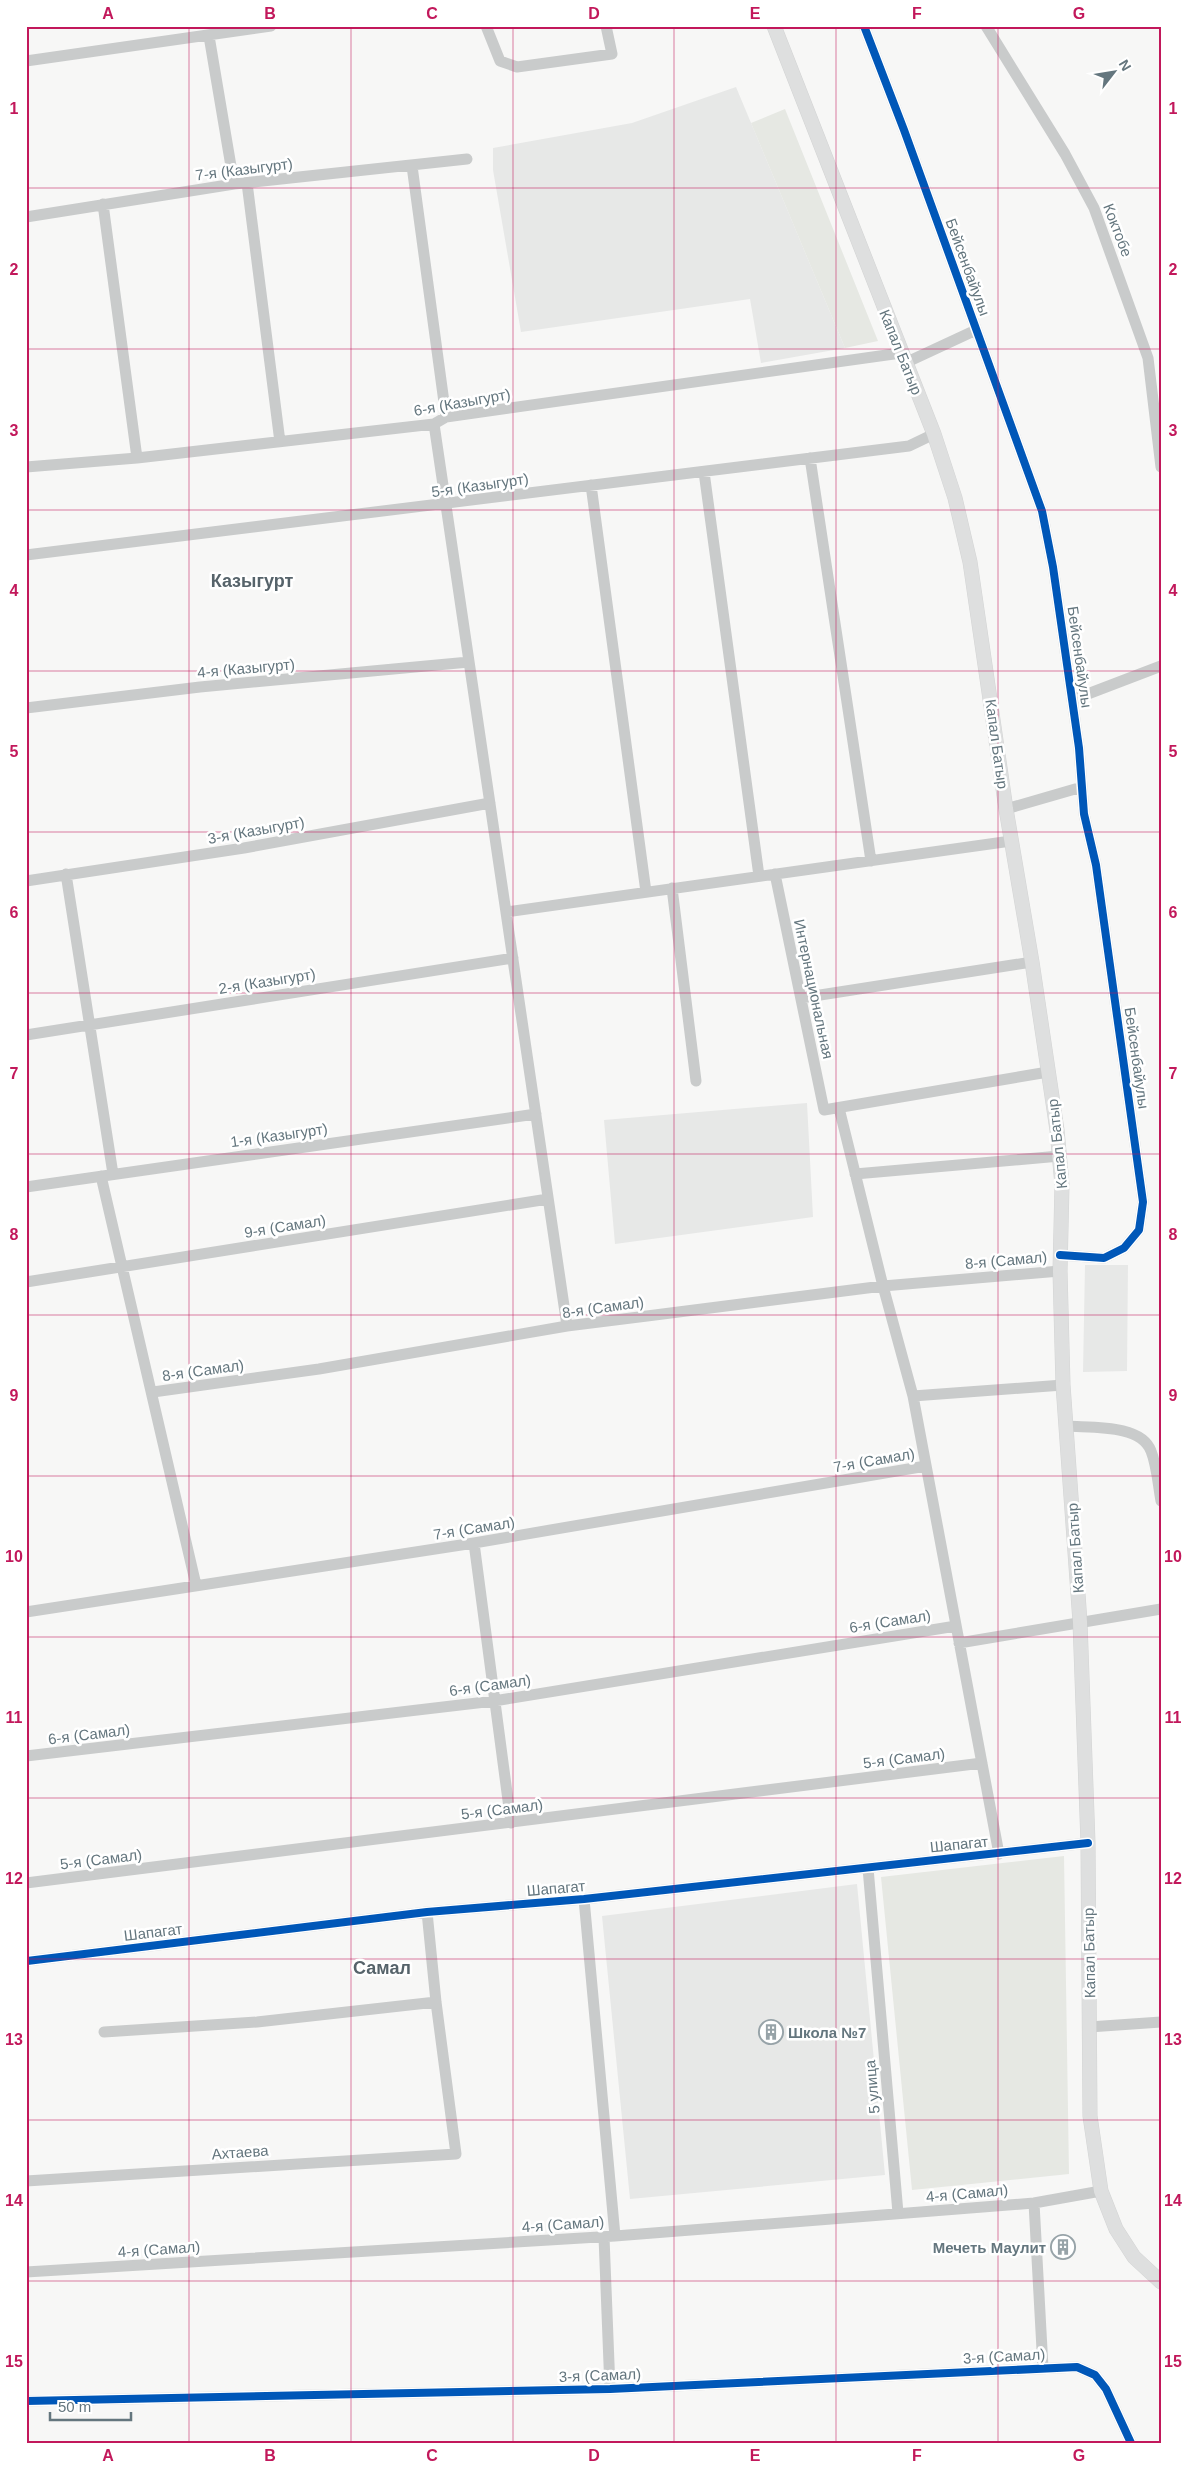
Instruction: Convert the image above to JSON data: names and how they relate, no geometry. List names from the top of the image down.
{
  "streets": {
    "main road": ["Капал Батыр"],
    "street": [
      "7-я (Казыгурт)",
      "Коктобе",
      "Бейсенбайулы",
      "6-я (Казыгурт)",
      "5-я (Казыгурт)",
      "4-я (Казыгурт)",
      "3-я (Казыгурт)",
      "2-я (Казыгурт)",
      "Интернациональная",
      "1-я (Казыгурт)",
      "9-я (Самал)",
      "8-я (Самал)",
      "7-я (Самал)",
      "6-я (Самал)",
      "5-я (Самал)",
      "Шапагат",
      "5 улица",
      "Ахтаева",
      "4-я (Самал)",
      "3-я (Самал)"
    ]
  },
  "crossings": [
    ["Бейсенбайулы", "Капал Батыр"],
    ["Бейсенбайулы", "6-я (Казыгурт)"],
    ["Капал Батыр", "6-я (Казыгурт)"],
    ["Капал Батыр", "5-я (Казыгурт)"],
    ["Капал Батыр", "8-я (Самал)"],
    ["Капал Батыр", "Шапагат"],
    ["Капал Батыр", "4-я (Самал)"],
    ["Шапагат", "5 улица"],
    ["Шапагат", "4-я (Самал)"],
    ["Шапагат", "3-я (Самал)"],
    ["5 улица", "4-я (Самал)"]
  ],
  "districts": ["Казыгурт", "Самал"],
  "places": {
    "building": ["Школа №7", "Мечеть Маулит"]
  },
  "scale_bar": "50 m",
  "north": "top right",
  "grid": {
    "columns": [
      "A",
      "B",
      "C",
      "D",
      "E",
      "F",
      "G"
    ],
    "rows": [
      "1",
      "2",
      "3",
      "4",
      "5",
      "6",
      "7",
      "8",
      "9",
      "10",
      "11",
      "12",
      "13",
      "14",
      "15"
    ]
  }
}
